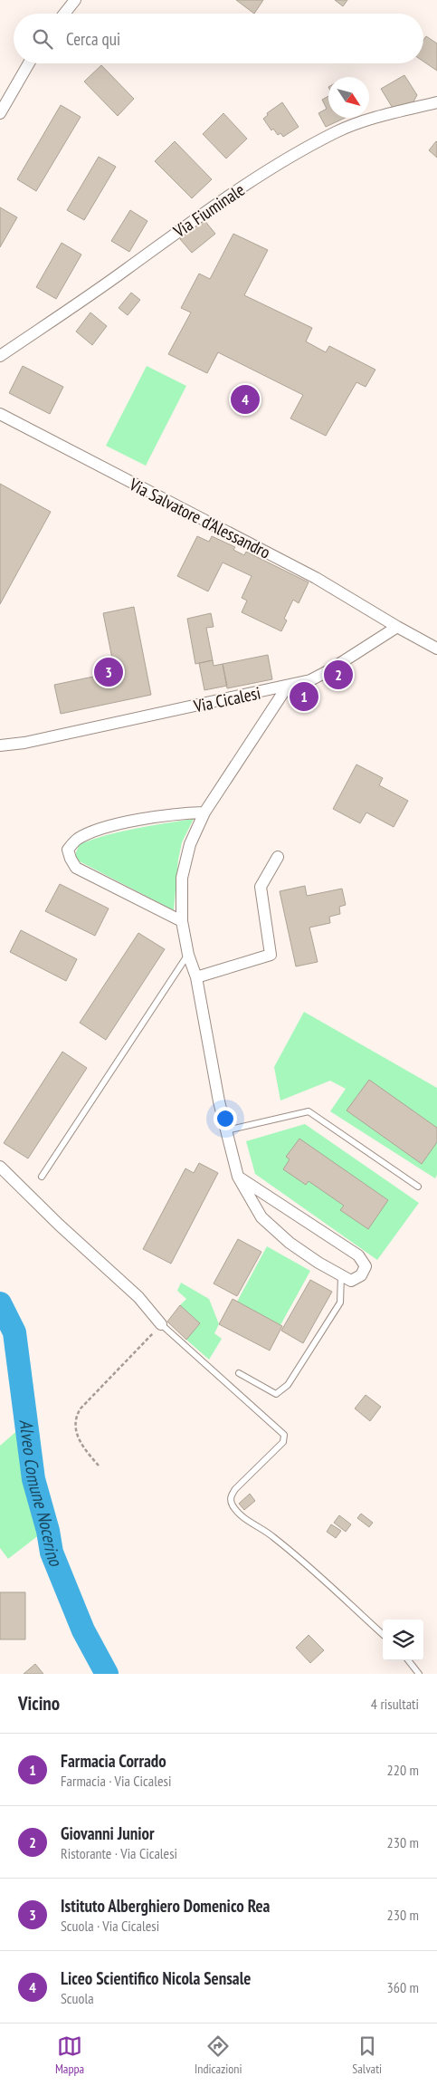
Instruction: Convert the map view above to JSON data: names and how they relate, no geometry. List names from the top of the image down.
{
  "streets": {
    "street": ["Via Fiuminale", "Via Salvatore d'Alessandro", "Via Cicalesi"]
  },
  "crossings": [
    ["Via Salvatore d'Alessandro", "Via Cicalesi"]
  ],
  "water": ["Alveo Comune Nocerino"],
  "north": "bottom right",
  "page": {
    "search": "Cerca qui",
    "pins": [
      "4",
      "3",
      "2",
      "1"
    ],
    "heading": ["Vicino", "4 risultati"],
    "list": [
      {
        "mark": "1",
        "name": "Farmacia Corrado",
        "note": "Farmacia · Via Cicalesi",
        "value": "220 m"
      },
      {
        "mark": "2",
        "name": "Giovanni Junior",
        "note": "Ristorante · Via Cicalesi",
        "value": "230 m"
      },
      {
        "mark": "3",
        "name": "Istituto Alberghiero Domenico Rea",
        "note": "Scuola · Via Cicalesi",
        "value": "230 m"
      },
      {
        "mark": "4",
        "name": "Liceo Scientifico Nicola Sensale",
        "note": "Scuola",
        "value": "360 m"
      }
    ],
    "nav": ["Mappa", "Indicazioni", "Salvati"]
  }
}
